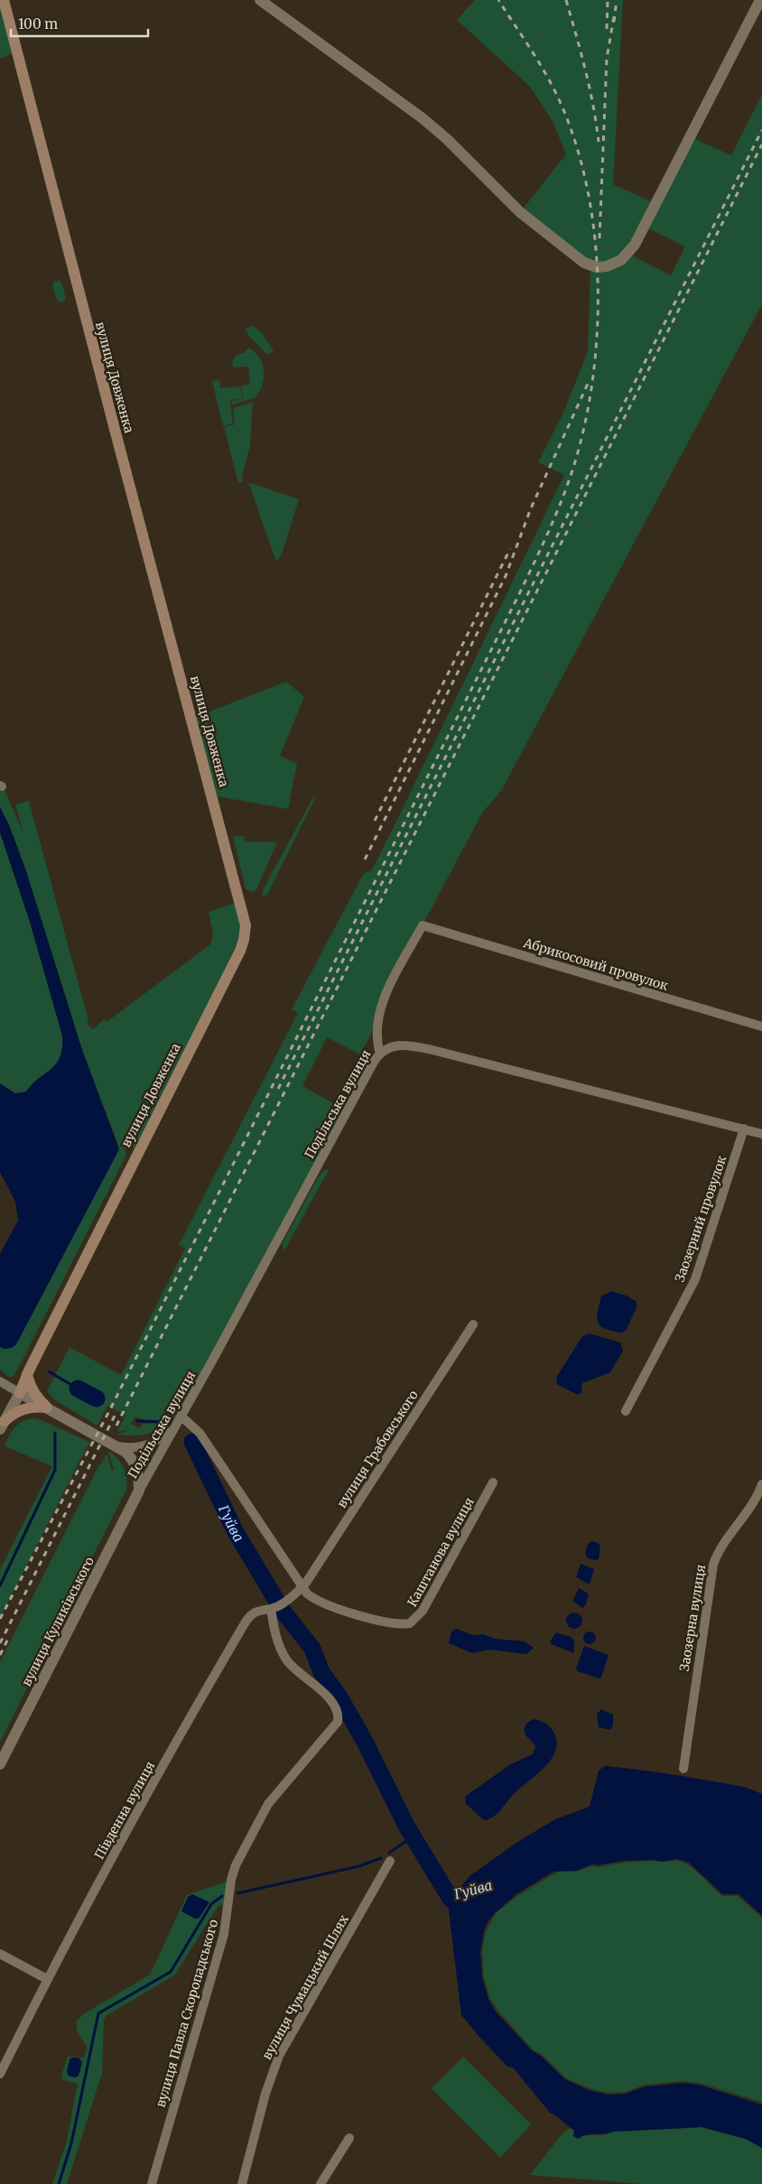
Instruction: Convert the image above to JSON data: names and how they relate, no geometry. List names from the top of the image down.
{
  "streets": {
    "main road": ["вулиця Довженка"],
    "street": [
      "Абрикосовий провулок",
      "Подільська вулиця",
      "Заозерний провулок",
      "вулиця Грабовського",
      "Каштанова вулиця",
      "Заозерна вулиця",
      "вулиця Куликівського",
      "Південна вулиця",
      "вулиця Чумацький Шлях",
      "вулиця Павла Скоропадського"
    ]
  },
  "crossings": [
    ["Абрикосовий провулок", "Подільська вулиця"],
    ["Подільська вулиця", "Заозерний провулок"],
    ["Подільська вулиця", "Каштанова вулиця"],
    ["Подільська вулиця", "вулиця Куликівського"],
    ["вулиця Грабовського", "Каштанова вулиця"],
    ["вулиця Грабовського", "Південна вулиця"],
    ["Каштанова вулиця", "Південна вулиця"],
    ["Південна вулиця", "вулиця Павла Скоропадського"]
  ],
  "water": ["Гуйва"],
  "scale_bar": "100 m"
}
